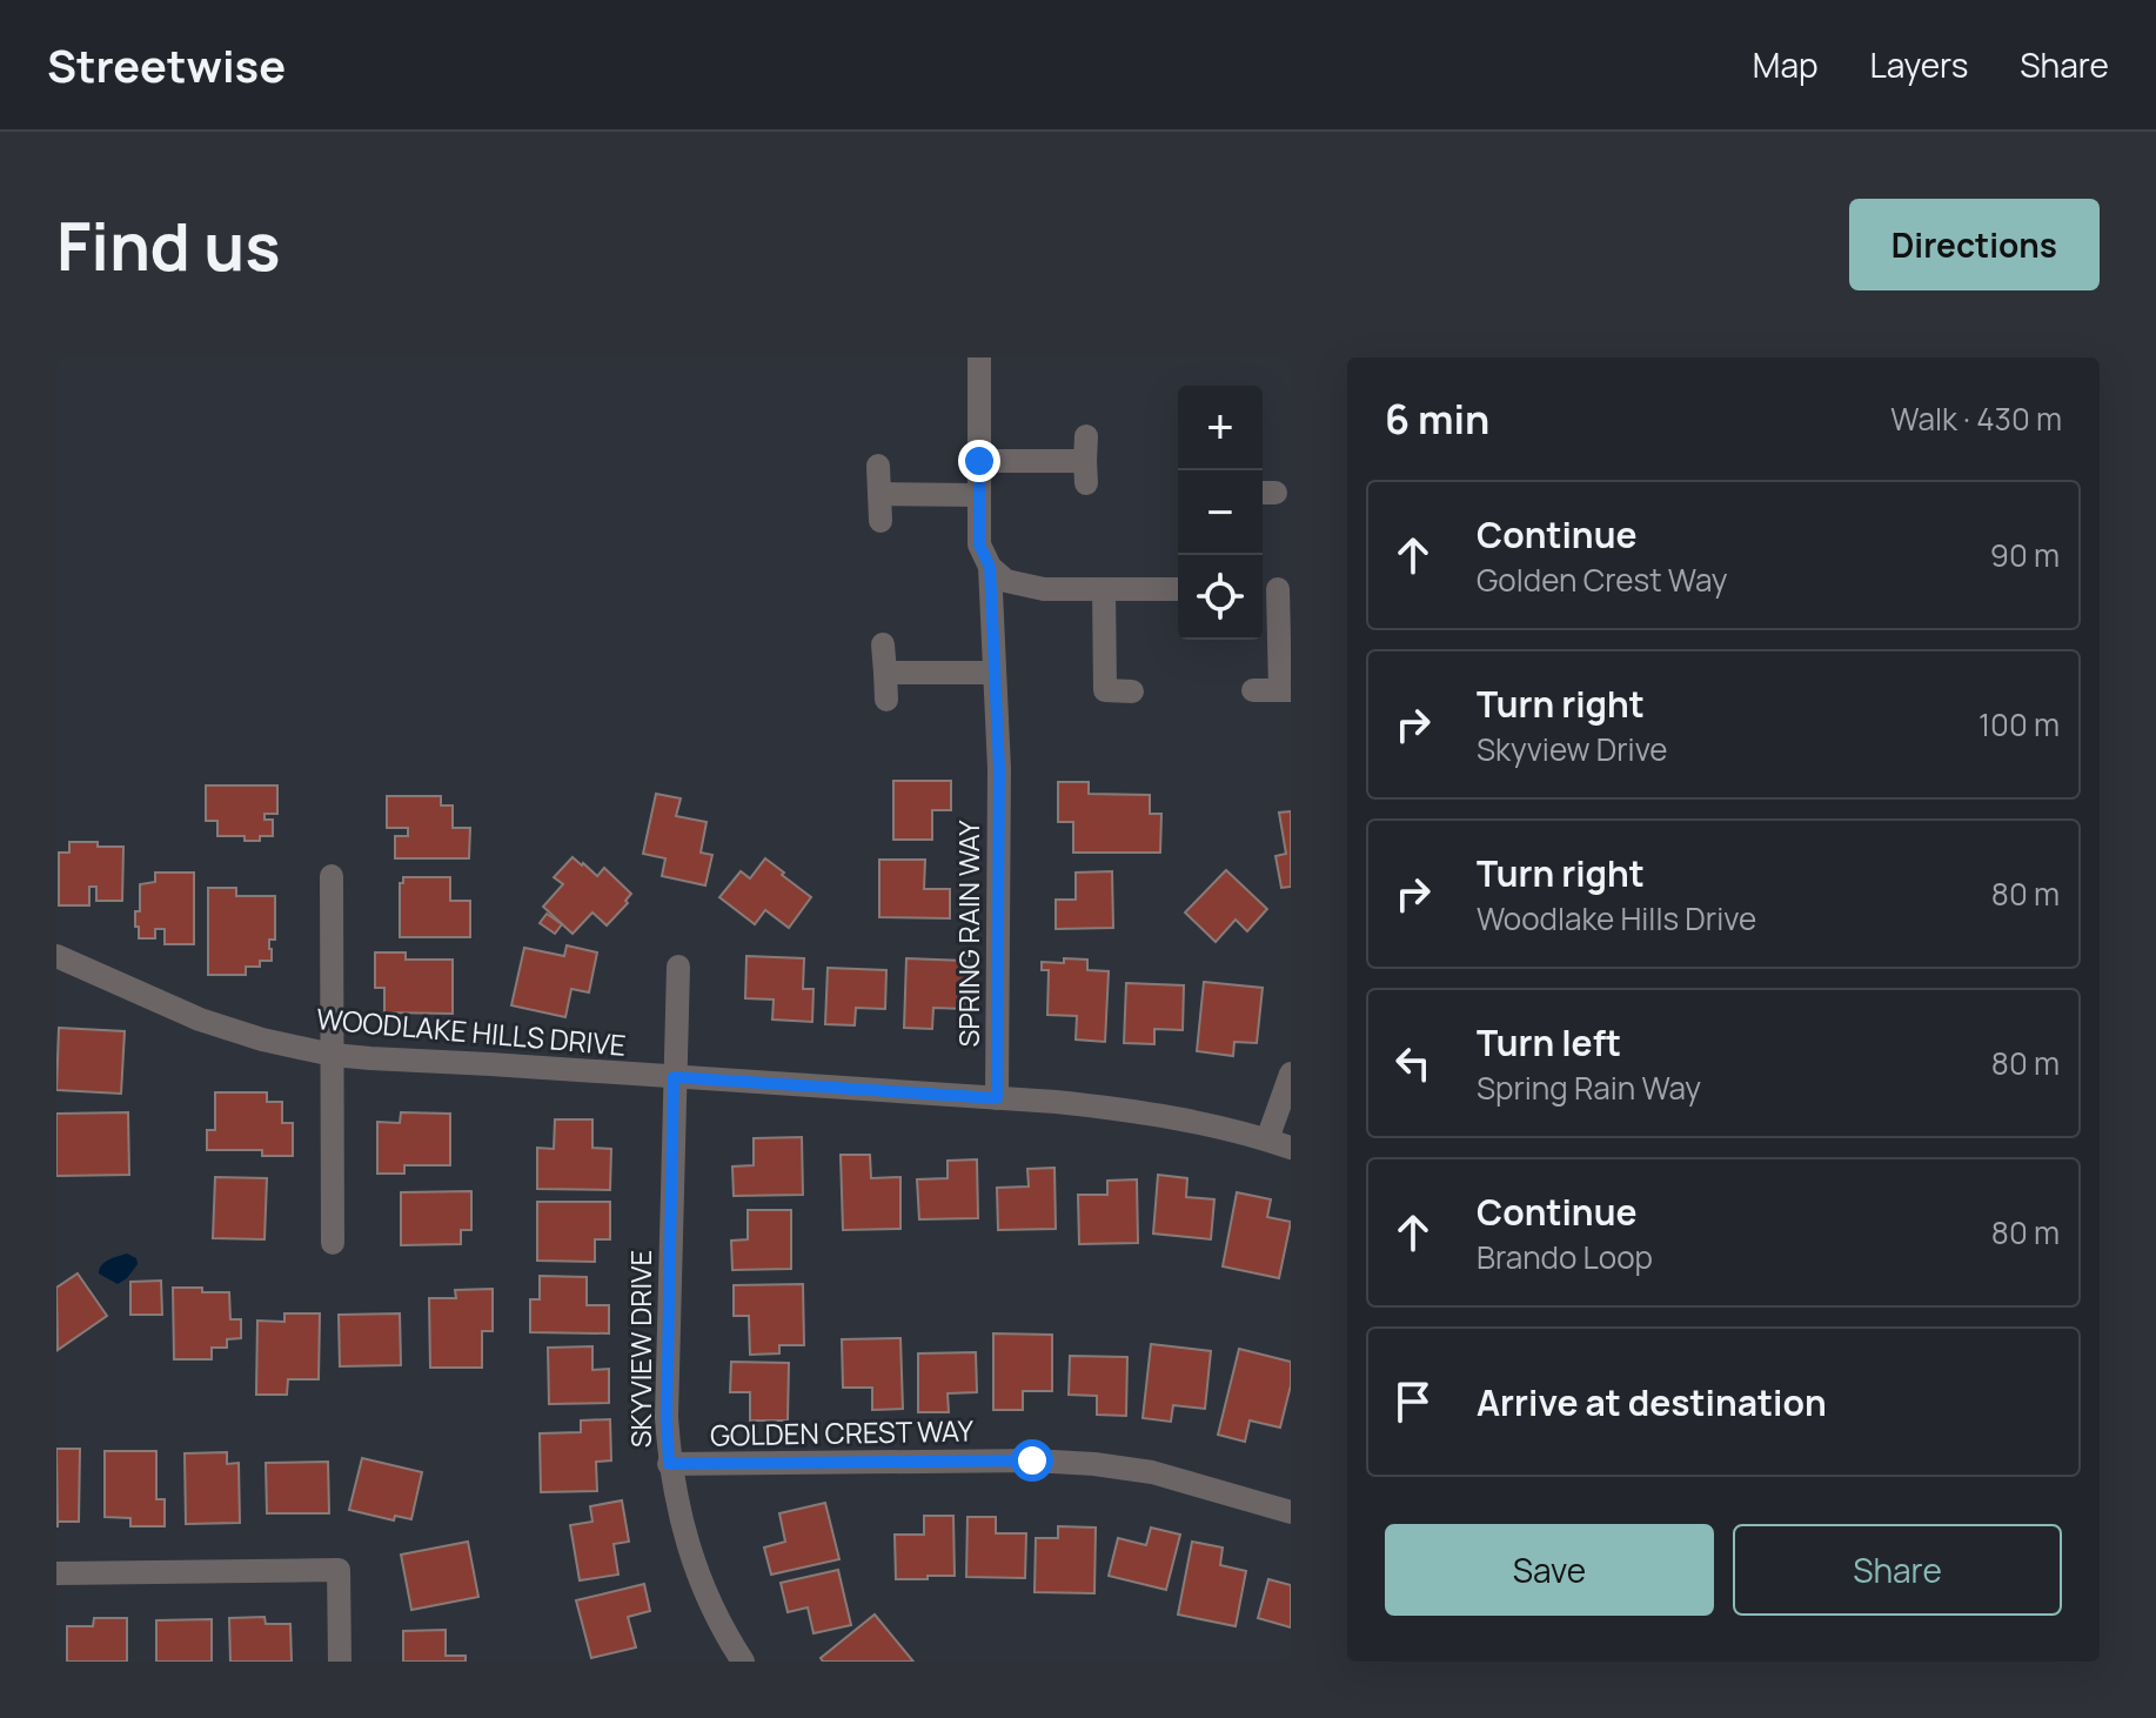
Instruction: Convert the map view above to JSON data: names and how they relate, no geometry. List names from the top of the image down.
{
  "streets": {
    "street": [
      "SPRING RAIN WAY",
      "WOODLAKE HILLS DRIVE",
      "SKYVIEW DRIVE",
      "GOLDEN CREST WAY"
    ]
  },
  "crossings": [
    ["SPRING RAIN WAY", "WOODLAKE HILLS DRIVE"],
    ["WOODLAKE HILLS DRIVE", "SKYVIEW DRIVE"],
    ["SKYVIEW DRIVE", "GOLDEN CREST WAY"]
  ],
  "page": {
    "header": "Streetwise",
    "nav": ["Map", "Layers", "Share"],
    "buttons": [
      "Directions",
      ["Save", "Share"]
    ],
    "title": "Find us",
    "heading": ["6 min", "Walk · 430 m"],
    "map_buttons": ["+", "−"],
    "list": [
      ["Continue", "Golden Crest Way", "90 m"],
      ["Turn right", "Skyview Drive", "100 m"],
      ["Turn right", "Woodlake Hills Drive", "80 m"],
      ["Turn left", "Spring Rain Way", "80 m"],
      ["Continue", "Brando Loop", "80 m"],
      "Arrive at destination"
    ]
  }
}
